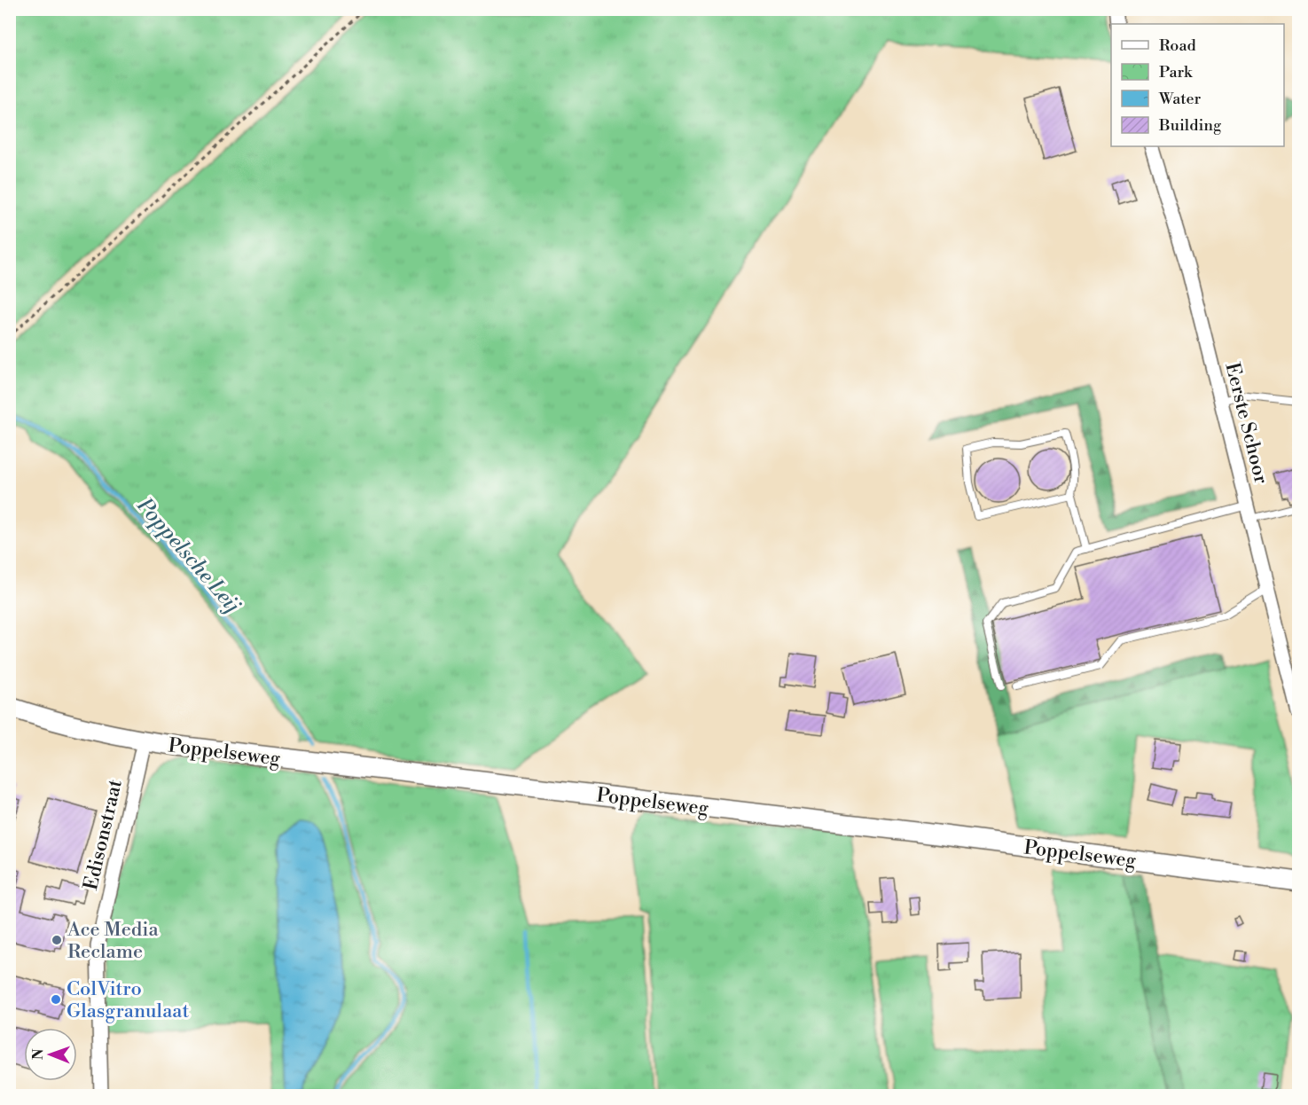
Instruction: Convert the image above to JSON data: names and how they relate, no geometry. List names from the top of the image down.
{
  "streets": {
    "street": ["Eerste Schoor", "Poppelseweg", "Edisonstraat"]
  },
  "crossings": [
    ["Poppelseweg", "Edisonstraat"]
  ],
  "water": ["Poppelsche Leij"],
  "places": ["Ace Media Reclame", "ColVitro Glasgranulaat"],
  "legend": [
    "Road",
    "Park",
    "Water",
    "Building"
  ],
  "north": "left"
}
